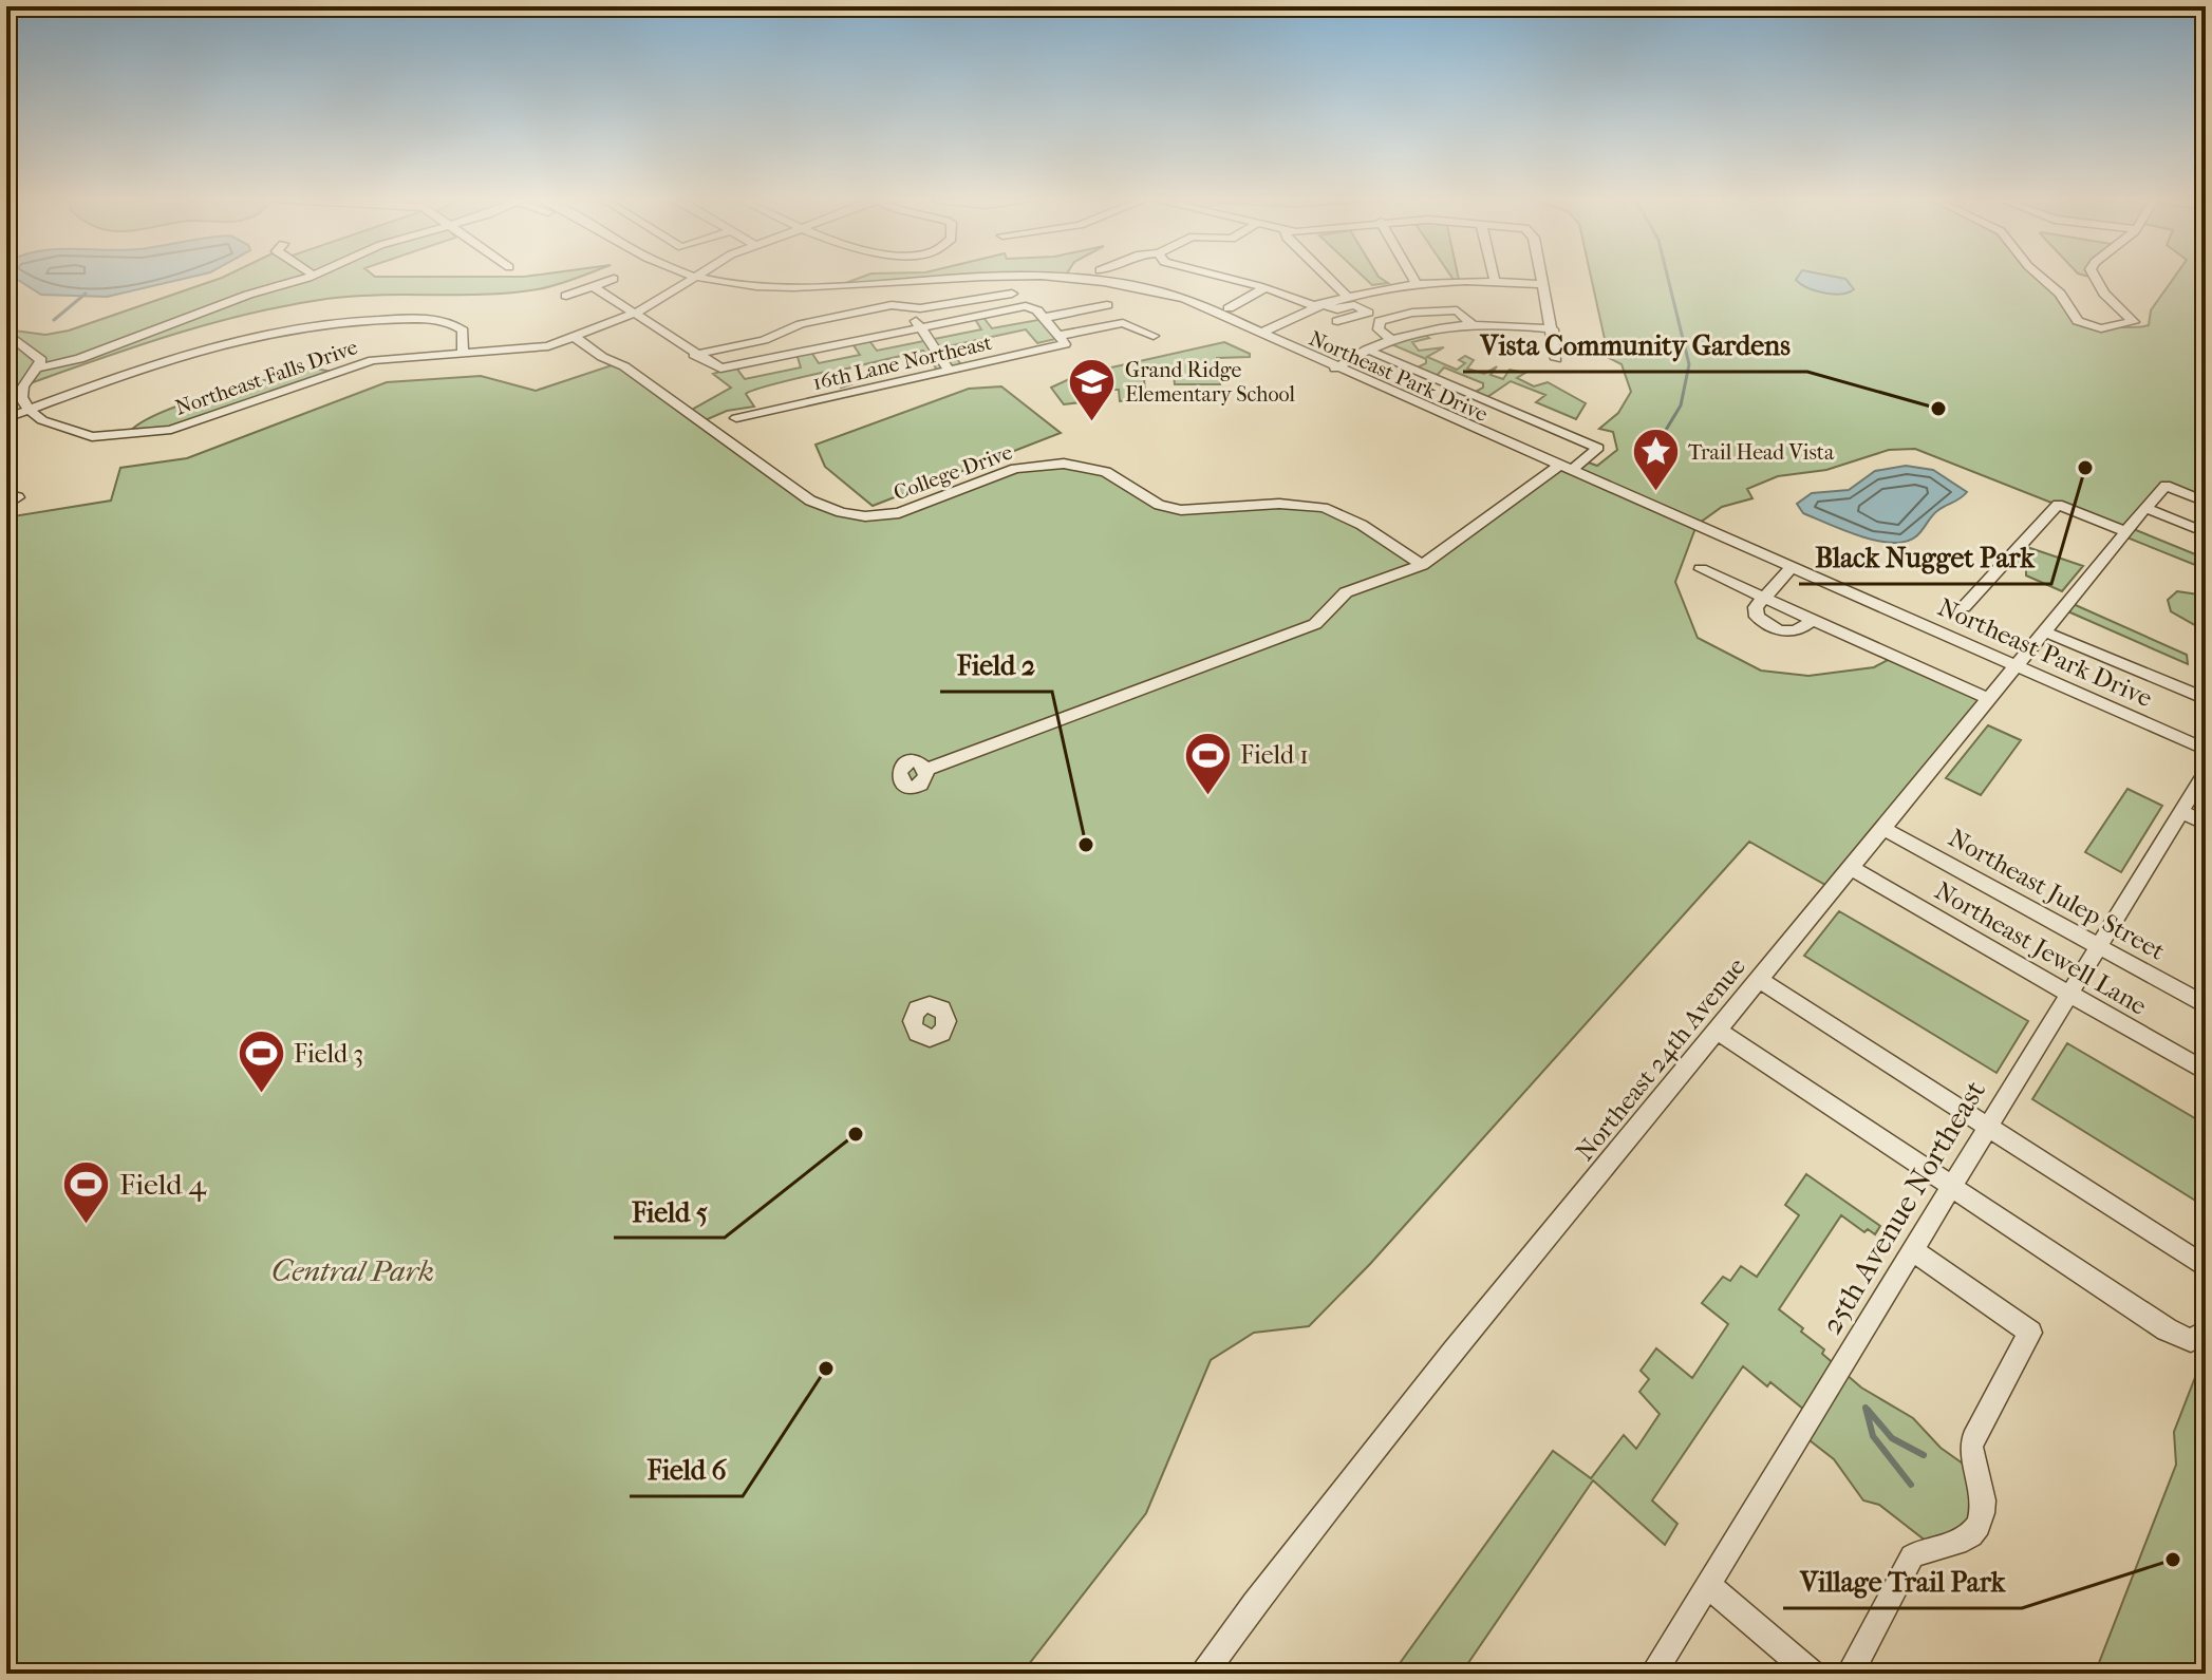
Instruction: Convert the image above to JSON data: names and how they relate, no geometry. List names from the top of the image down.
{
  "streets": {
    "street": [
      "16th Lane Northeast",
      "Northeast Park Drive",
      "Northeast Falls Drive",
      "College Drive",
      "Northeast Julep Street",
      "Northeast Jewell Lane",
      "Northeast 24th Avenue",
      "25th Avenue Northeast"
    ]
  },
  "crossings": [
    ["Northeast Park Drive", "Northeast Falls Drive"],
    ["Northeast Park Drive", "Northeast 24th Avenue"],
    ["Northeast Falls Drive", "College Drive"],
    ["Northeast Julep Street", "Northeast 24th Avenue"],
    ["Northeast Julep Street", "25th Avenue Northeast"],
    ["Northeast Jewell Lane", "Northeast 24th Avenue"],
    ["Northeast Jewell Lane", "25th Avenue Northeast"]
  ],
  "parks": ["Central Park"],
  "places": {
    "other": [
      "Vista Community Gardens",
      "Black Nugget Park",
      "Field 2",
      "Field 5",
      "Field 6",
      "Village Trail Park"
    ],
    "school or university": ["Grand Ridge Elementary School"],
    "place": ["Trail Head Vista"],
    "sports": ["Field 1", "Field 3", "Field 4"]
  }
}
